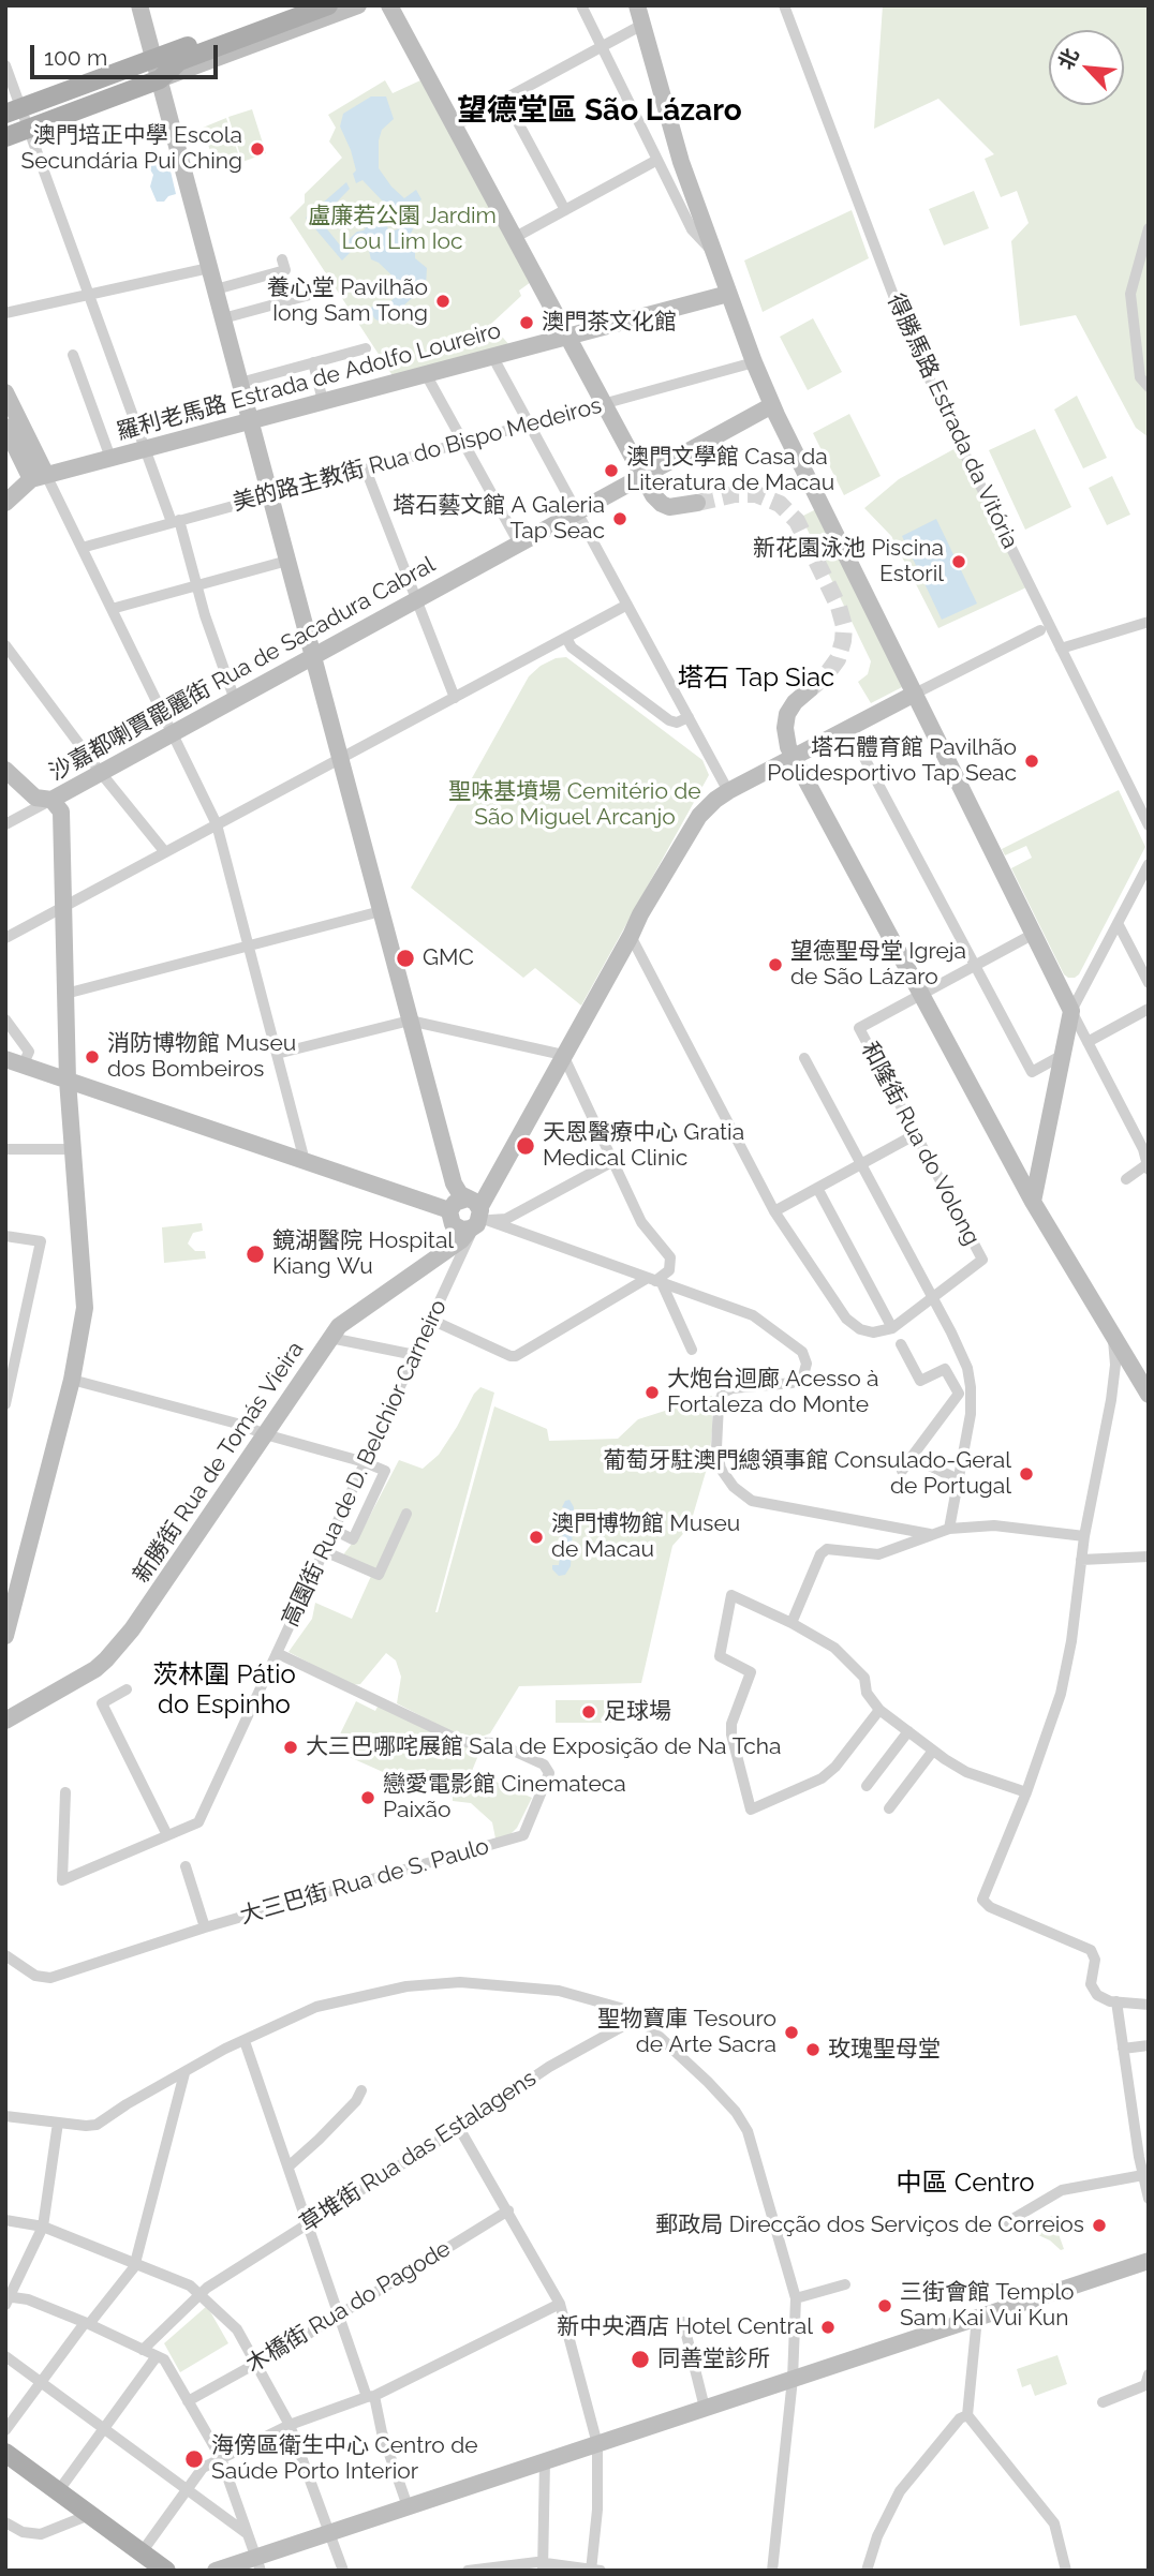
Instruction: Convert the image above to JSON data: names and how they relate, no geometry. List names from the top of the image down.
{
  "streets": {
    "street": [
      "羅利老馬路 Estrada de Adolfo Loureiro",
      "得勝馬路 Estrada da Vitória",
      "美的路主教街 Rua do Bispo Medeiros",
      "沙嘉都喇賈罷麗街 Rua de Sacadura Cabral",
      "和隆街 Rua do Volong",
      "新勝街 Rua de Tomás Vieira",
      "高園街 Rua de D. Belchior Carneiro",
      "大三巴街 Rua de S. Paulo",
      "草堆街 Rua das Estalagens",
      "木橋街 Rua do Pagode"
    ]
  },
  "crossings": [
    ["新勝街 Rua de Tomás Vieira", "高園街 Rua de D. Belchior Carneiro"],
    ["高園街 Rua de D. Belchior Carneiro", "大三巴街 Rua de S. Paulo"]
  ],
  "districts": [
    "望德堂區 São Lázaro",
    "塔石 Tap Siac",
    "茨林圍 Pátio do Espinho",
    "中區 Centro"
  ],
  "parks": ["盧廉若公園 Jardim Lou Lim Ioc", "聖味基墳場 Cemitério de São Miguel Arcanjo"],
  "places": [
    "澳門培正中學 Escola Secundária Pui Ching",
    "養心堂 Pavilhão Iong Sam Tong",
    "澳門茶文化館",
    "澳門文學館 Casa da Literatura de Macau",
    "塔石藝文館 A Galeria Tap Seac",
    "新花園泳池 Piscina Estoril",
    "塔石體育館 Pavilhão Polidesportivo Tap Seac",
    "GMC",
    "望德聖母堂 Igreja de São Lázaro",
    "消防博物館 Museu dos Bombeiros",
    "天恩醫療中心 Gratia Medical Clinic",
    "鏡湖醫院 Hospital Kiang Wu",
    "大炮台迴廊 Acesso à Fortaleza do Monte",
    "葡萄牙駐澳門總領事館 Consulado-Geral de Portugal",
    "澳門博物館 Museu de Macau",
    "足球場",
    "大三巴哪咤展館 Sala de Exposição de Na Tcha",
    "戀愛電影館 Cinemateca Paixão",
    "聖物寶庫 Tesouro de Arte Sacra",
    "玫瑰聖母堂",
    "郵政局 Direcção dos Serviços de Correios",
    "三街會館 Templo Sam Kai Vui Kun",
    "新中央酒店 Hotel Central",
    "同善堂診所",
    "海傍區衛生中心 Centro de Saúde Porto Interior"
  ],
  "scale_bar": "100 m",
  "north": "top left"
}
